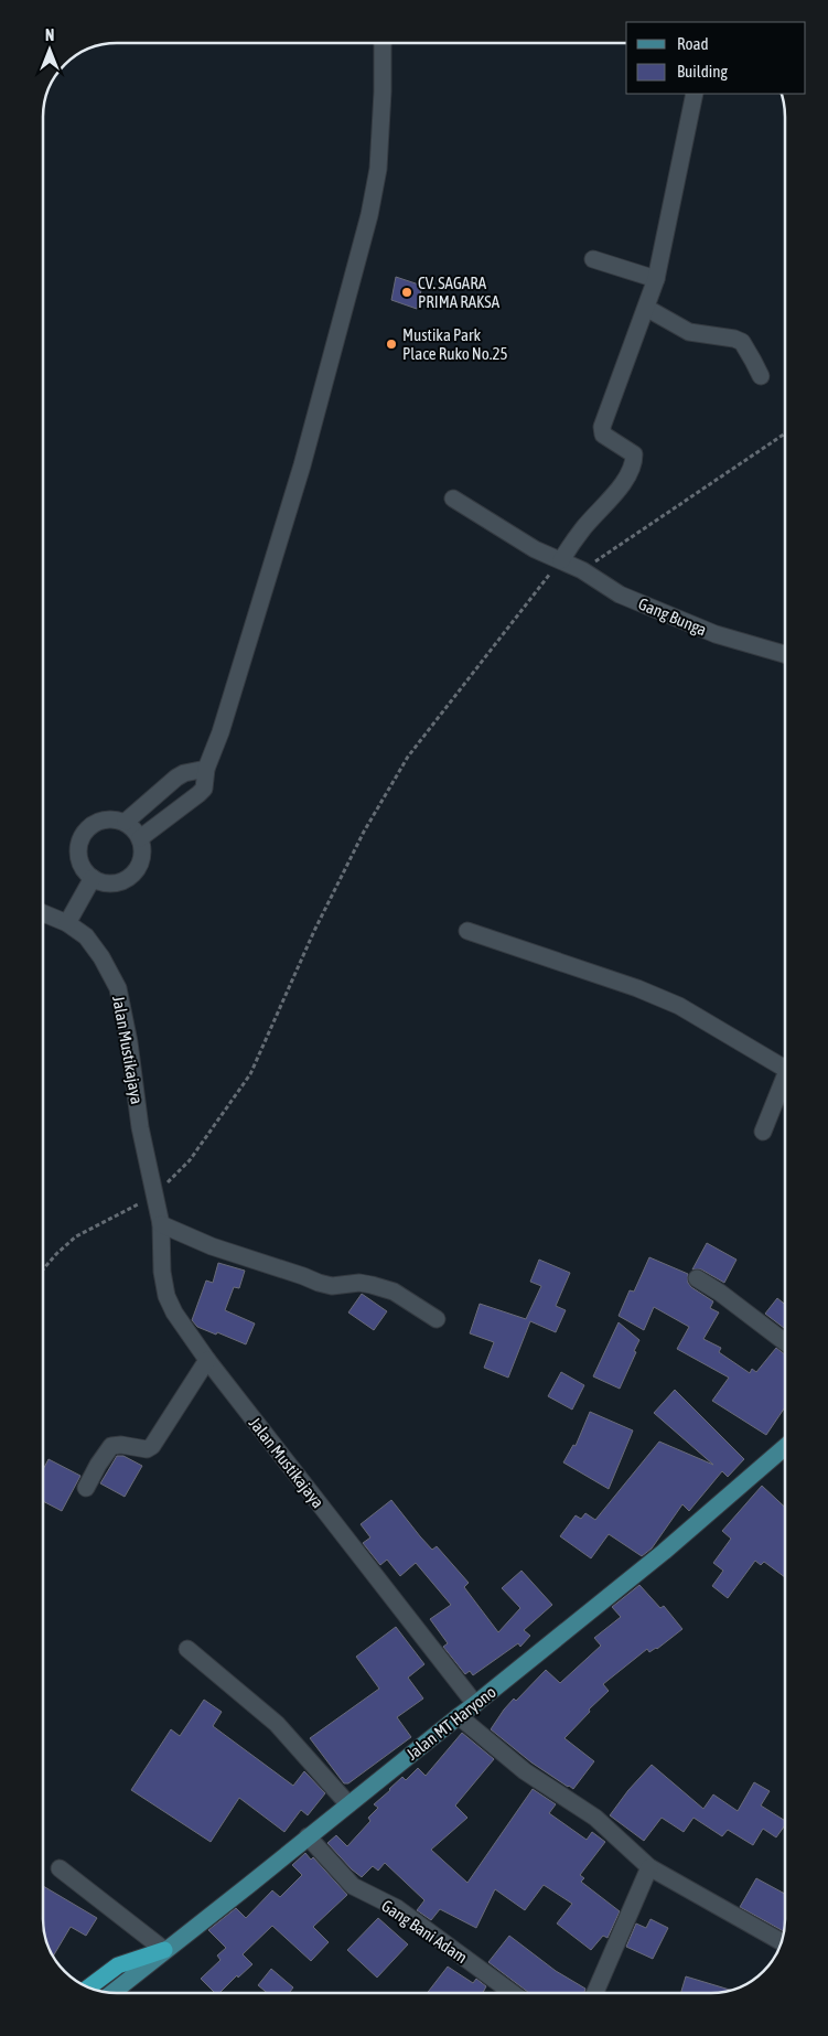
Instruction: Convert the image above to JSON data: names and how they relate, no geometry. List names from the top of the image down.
{
  "streets": {
    "main road": ["Jalan MT Haryono"],
    "street": ["Gang Bunga", "Jalan Mustikajaya", "Gang Bani Adam"]
  },
  "crossings": [
    ["Jalan Mustikajaya", "Jalan MT Haryono"],
    ["Jalan MT Haryono", "Gang Bani Adam"]
  ],
  "places": ["CV. SAGARA PRIMA RAKSA", "Mustika Park Place Ruko No.25"],
  "legend": ["Road", "Building"],
  "north": "top"
}
